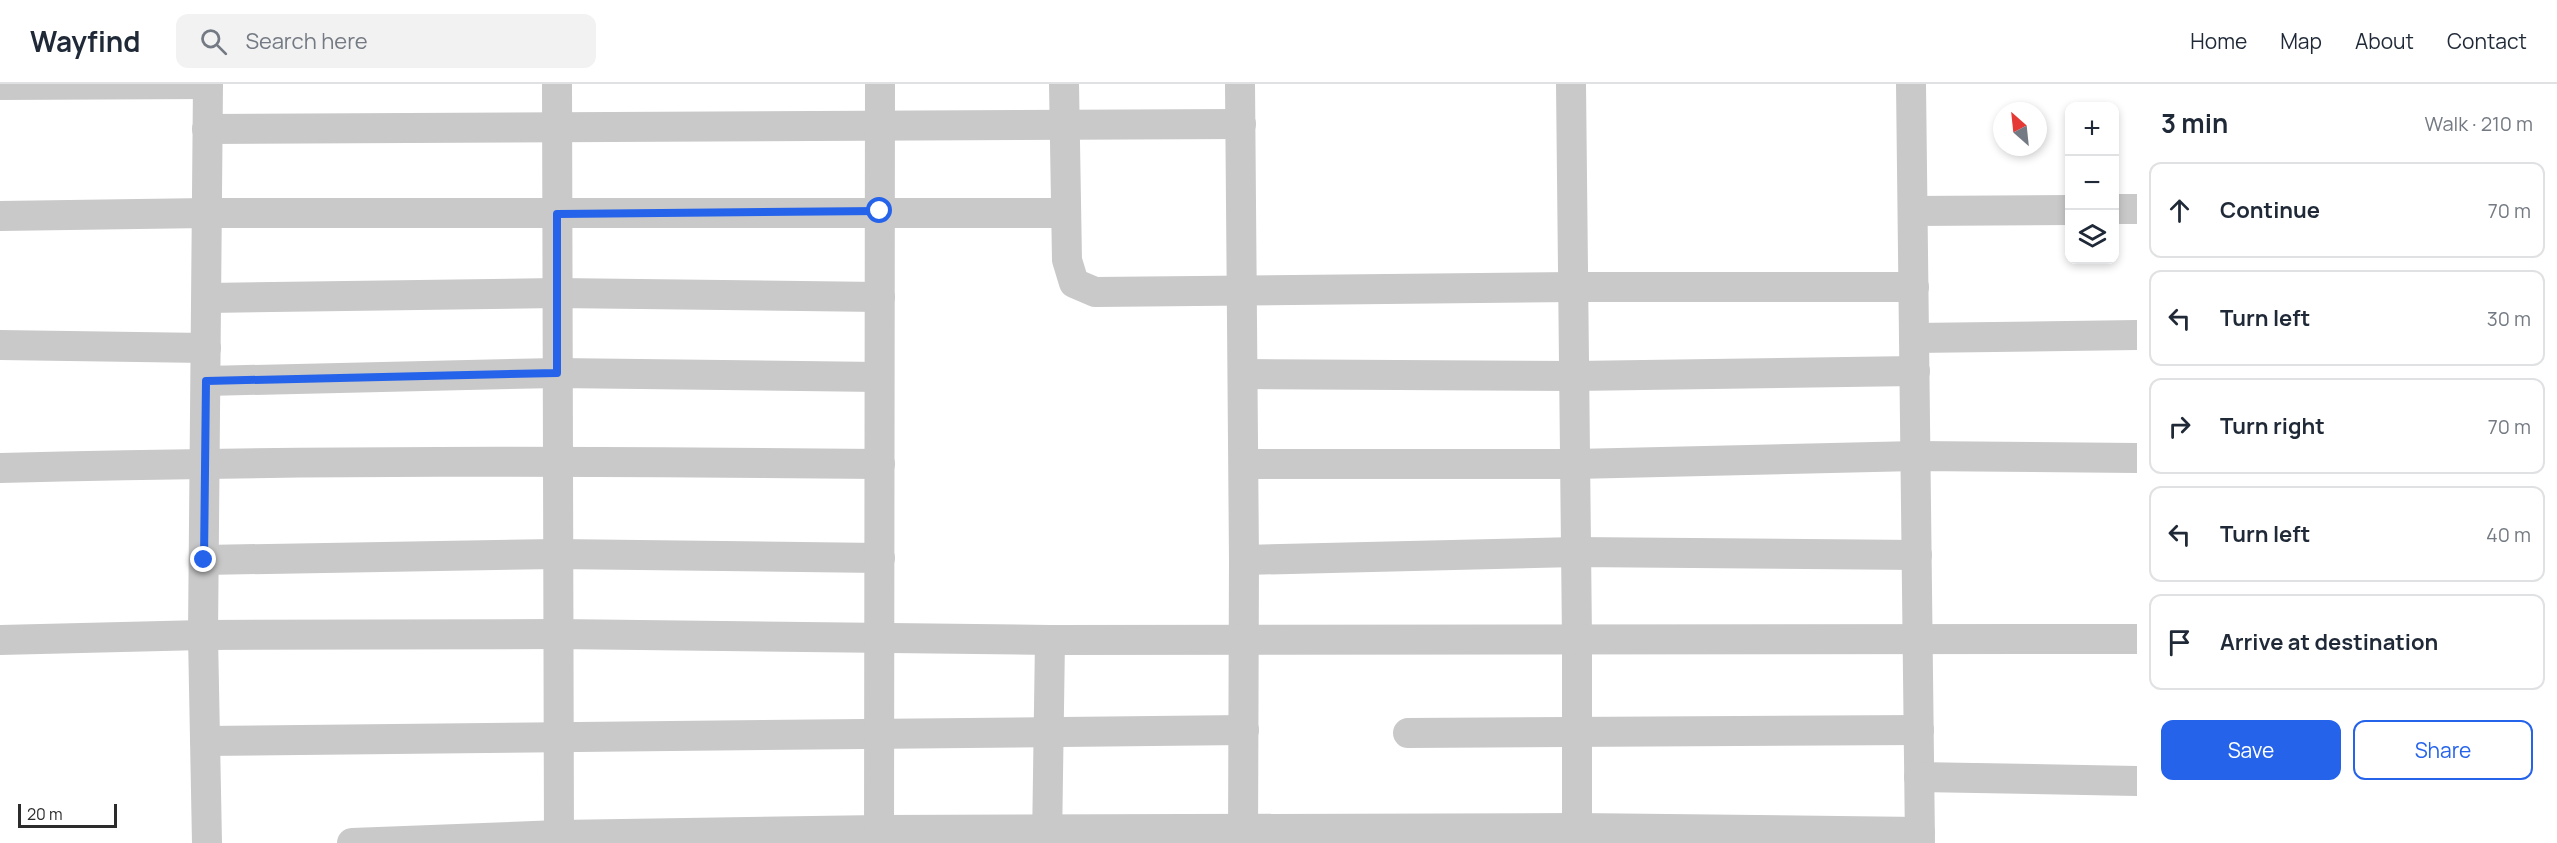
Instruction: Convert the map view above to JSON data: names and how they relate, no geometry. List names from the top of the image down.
{
  "scale_bar": "20 m",
  "north": "top left",
  "page": {
    "header": "Wayfind",
    "search": "Search here",
    "nav": [
      "Home",
      "Map",
      "About",
      "Contact"
    ],
    "heading": ["3 min", "Walk · 210 m"],
    "map_buttons": ["+", "−"],
    "list": [
      ["Continue", "70 m"],
      ["Turn left", "30 m"],
      ["Turn right", "70 m"],
      ["Turn left", "40 m"],
      "Arrive at destination"
    ],
    "buttons": ["Save", "Share"],
    "scale": "20 m"
  }
}
